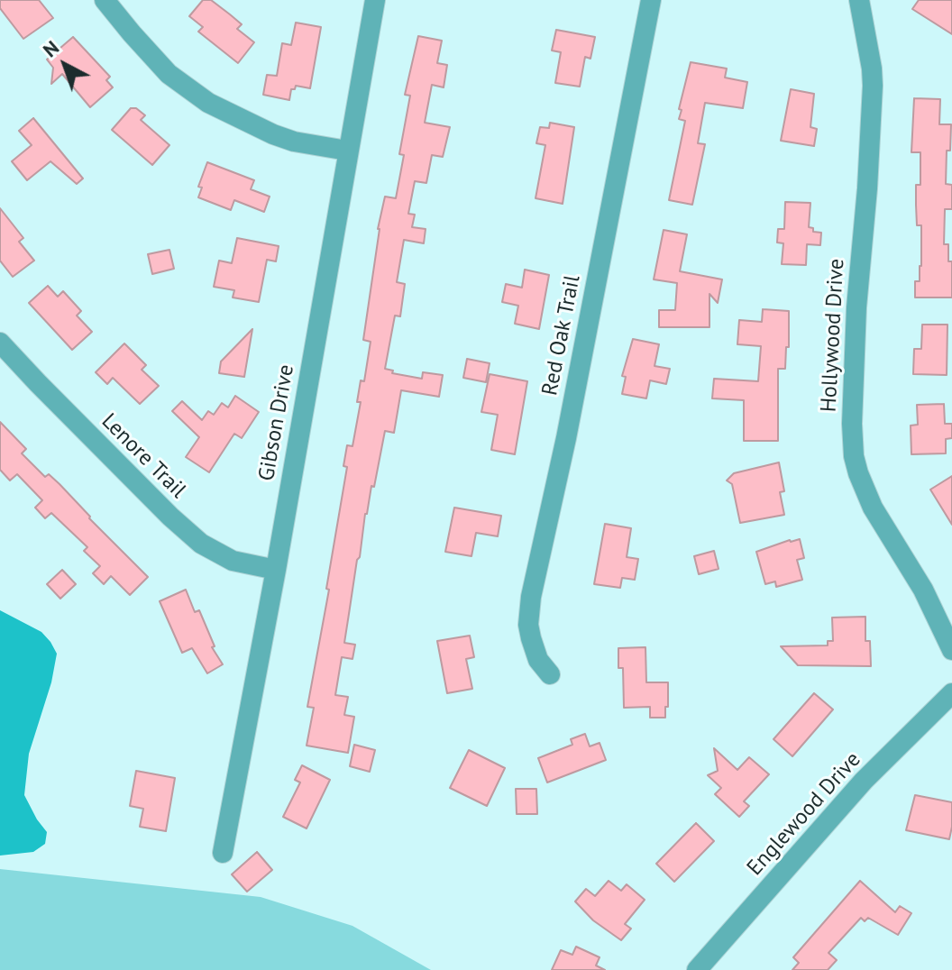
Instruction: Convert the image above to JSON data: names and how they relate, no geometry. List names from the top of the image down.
{
  "streets": {
    "street": [
      "Red Oak Trail",
      "Hollywood Drive",
      "Gibson Drive",
      "Lenore Trail",
      "Englewood Drive"
    ]
  },
  "crossings": [
    ["Gibson Drive", "Lenore Trail"]
  ],
  "north": "top left"
}
